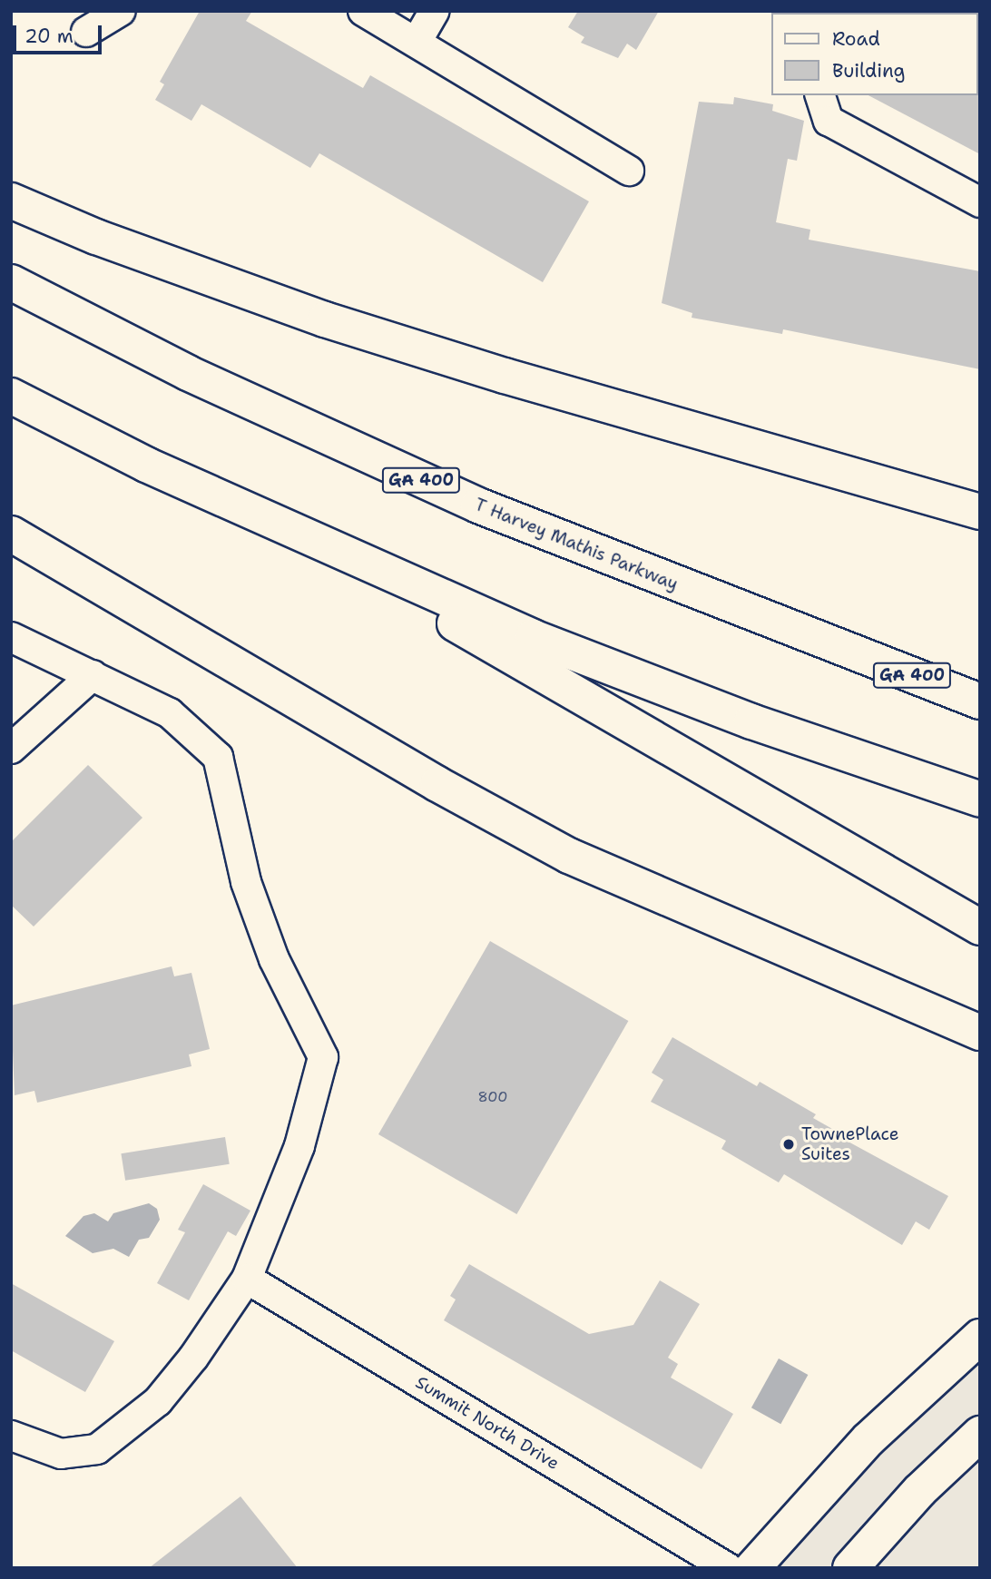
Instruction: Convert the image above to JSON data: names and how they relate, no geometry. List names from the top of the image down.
{
  "streets": {
    "main road": ["GA 400", "T Harvey Mathis Parkway"],
    "street": ["Summit North Drive"]
  },
  "places": ["TownePlace Suites"],
  "house_numbers": ["800"],
  "legend": ["Road", "Building"],
  "scale_bar": "20 m"
}
